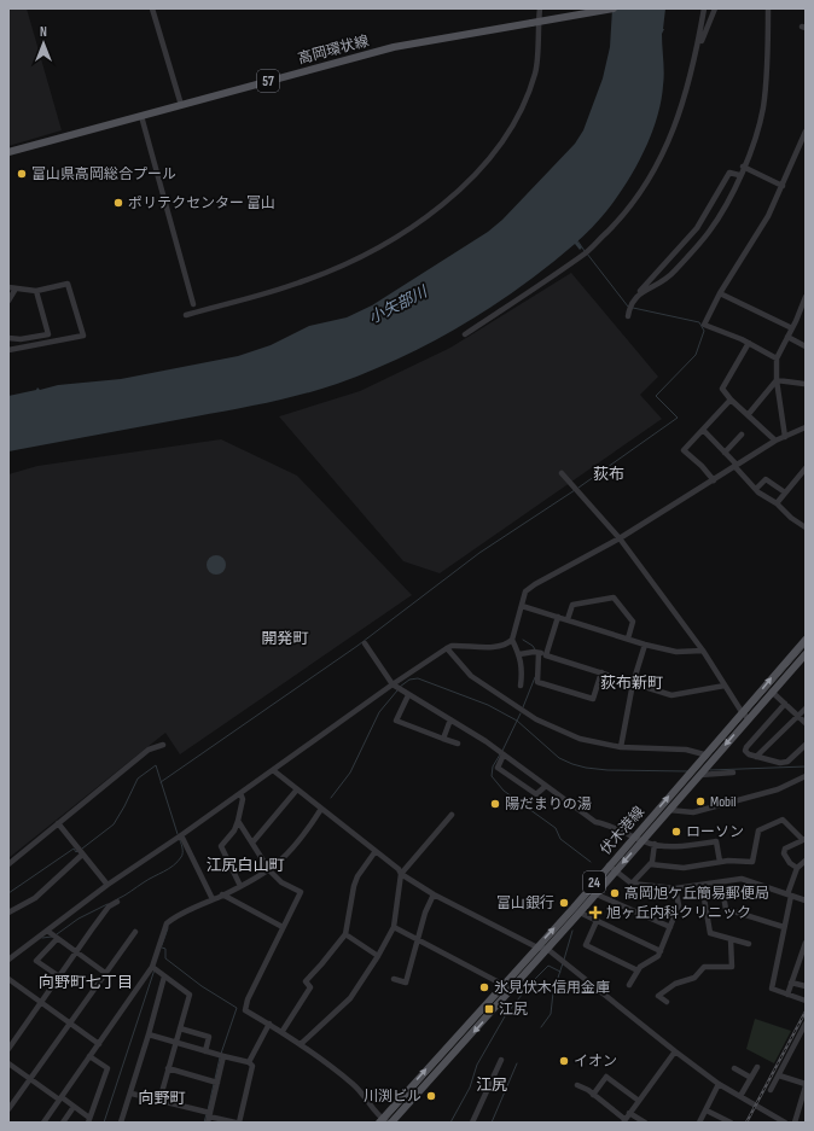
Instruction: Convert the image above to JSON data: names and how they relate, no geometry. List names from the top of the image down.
{
  "streets": {
    "main road": [
      "高岡環状線",
      "57",
      "伏木港線",
      "24"
    ]
  },
  "districts": [
    "荻布",
    "開発町",
    "荻布新町",
    "江尻白山町",
    "向野町七丁目",
    "江尻",
    "向野町"
  ],
  "water": ["小矢部川"],
  "places": {
    "other": [
      "富山県高岡総合プール",
      "ポリテクセンター 富山",
      "Mobil",
      "陽だまりの湯",
      "ローソン",
      "高岡旭ケ丘簡易郵便局",
      "富山銀行",
      "氷見伏木信用金庫",
      "イオン",
      "川渕ビル"
    ],
    "health": ["旭ヶ丘内科クリニック"],
    "transit": ["江尻"]
  },
  "north": "top"
}
